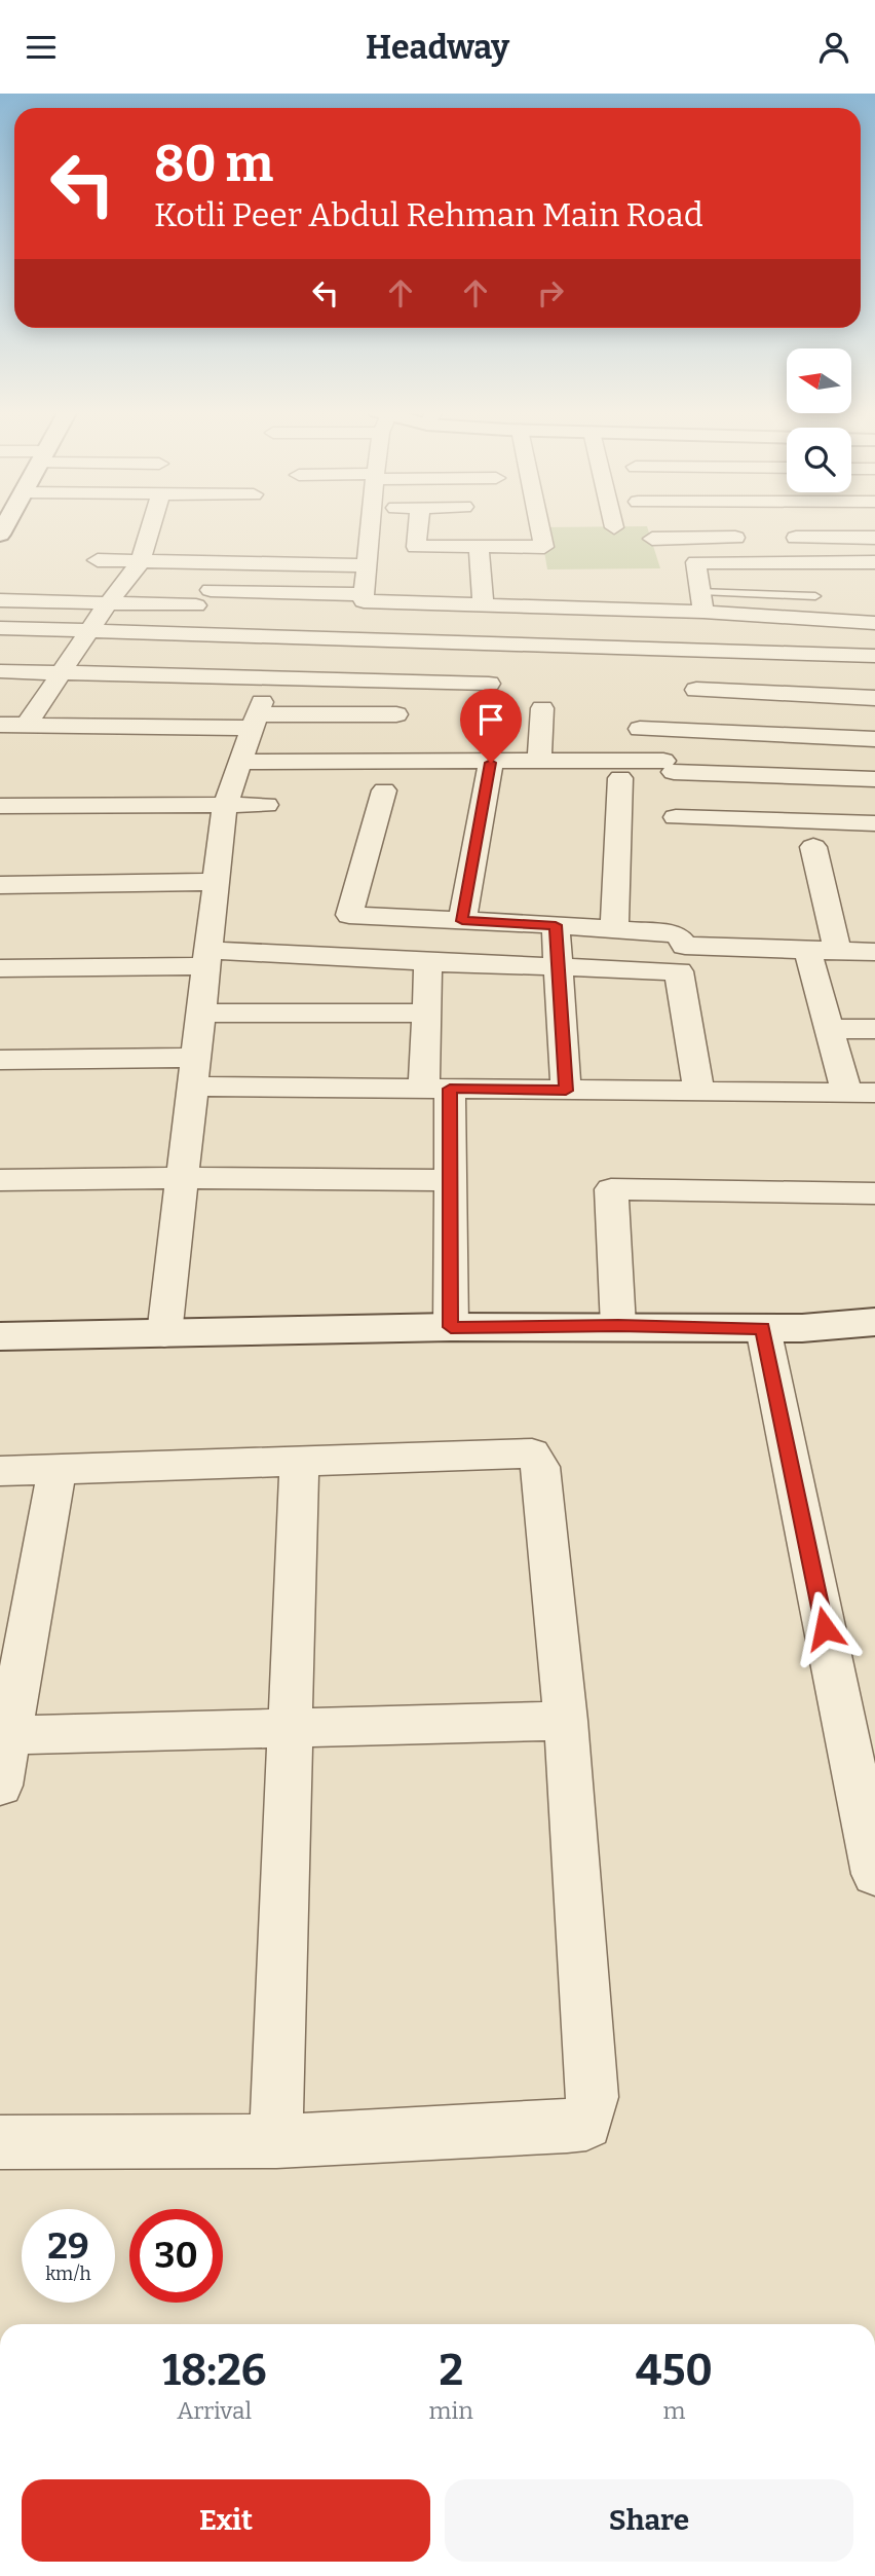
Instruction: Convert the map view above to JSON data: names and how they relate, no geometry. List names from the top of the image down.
{
  "north": "left",
  "page": {
    "header": "Headway",
    "turn": ["80 m", "Kotli Peer Abdul Rehman Main Road"],
    "speed": "29 km/h",
    "limit": "30",
    "eta": [
      "18:26",
      "Arrival",
      "2",
      "min",
      "450",
      "m"
    ],
    "buttons": ["Exit", "Share"]
  }
}
